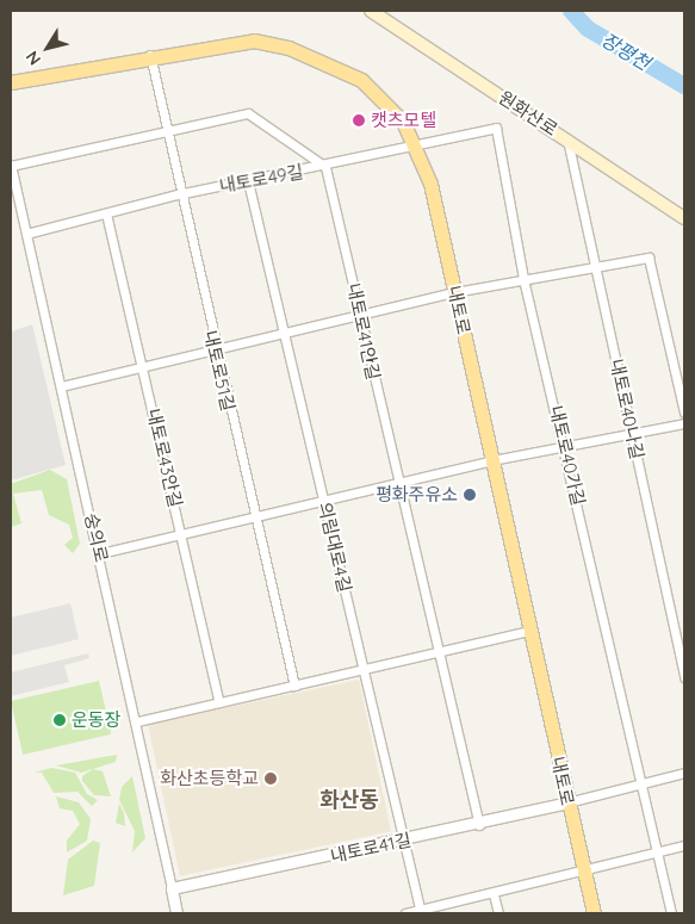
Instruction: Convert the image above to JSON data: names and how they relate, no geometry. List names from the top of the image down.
{
  "streets": {
    "main road": ["원화산로", "내토로"],
    "street": [
      "내토로49길",
      "내토로41안길",
      "내토로51길",
      "내토로40나길",
      "내토로40가길",
      "내토로43안길",
      "숭의로",
      "의림대로4길",
      "내토로41길"
    ]
  },
  "crossings": [
    ["원화산로", "내토로40나길"],
    ["내토로49길", "내토로"],
    ["내토로49길", "내토로41안길"],
    ["내토로49길", "내토로51길"],
    ["내토로49길", "내토로40가길"],
    ["내토로49길", "내토로43안길"],
    ["내토로49길", "숭의로"],
    ["내토로49길", "의림대로4길"],
    ["내토로", "내토로51길"],
    ["내토로", "내토로41길"],
    ["내토로41안길", "내토로41길"],
    ["숭의로", "내토로41길"],
    ["의림대로4길", "내토로41길"]
  ],
  "districts": ["화산동"],
  "water": ["장평천"],
  "places": [
    "캣츠모텔",
    "평화주유소",
    "운동장",
    "화산초등학교"
  ],
  "north": "bottom left"
}
